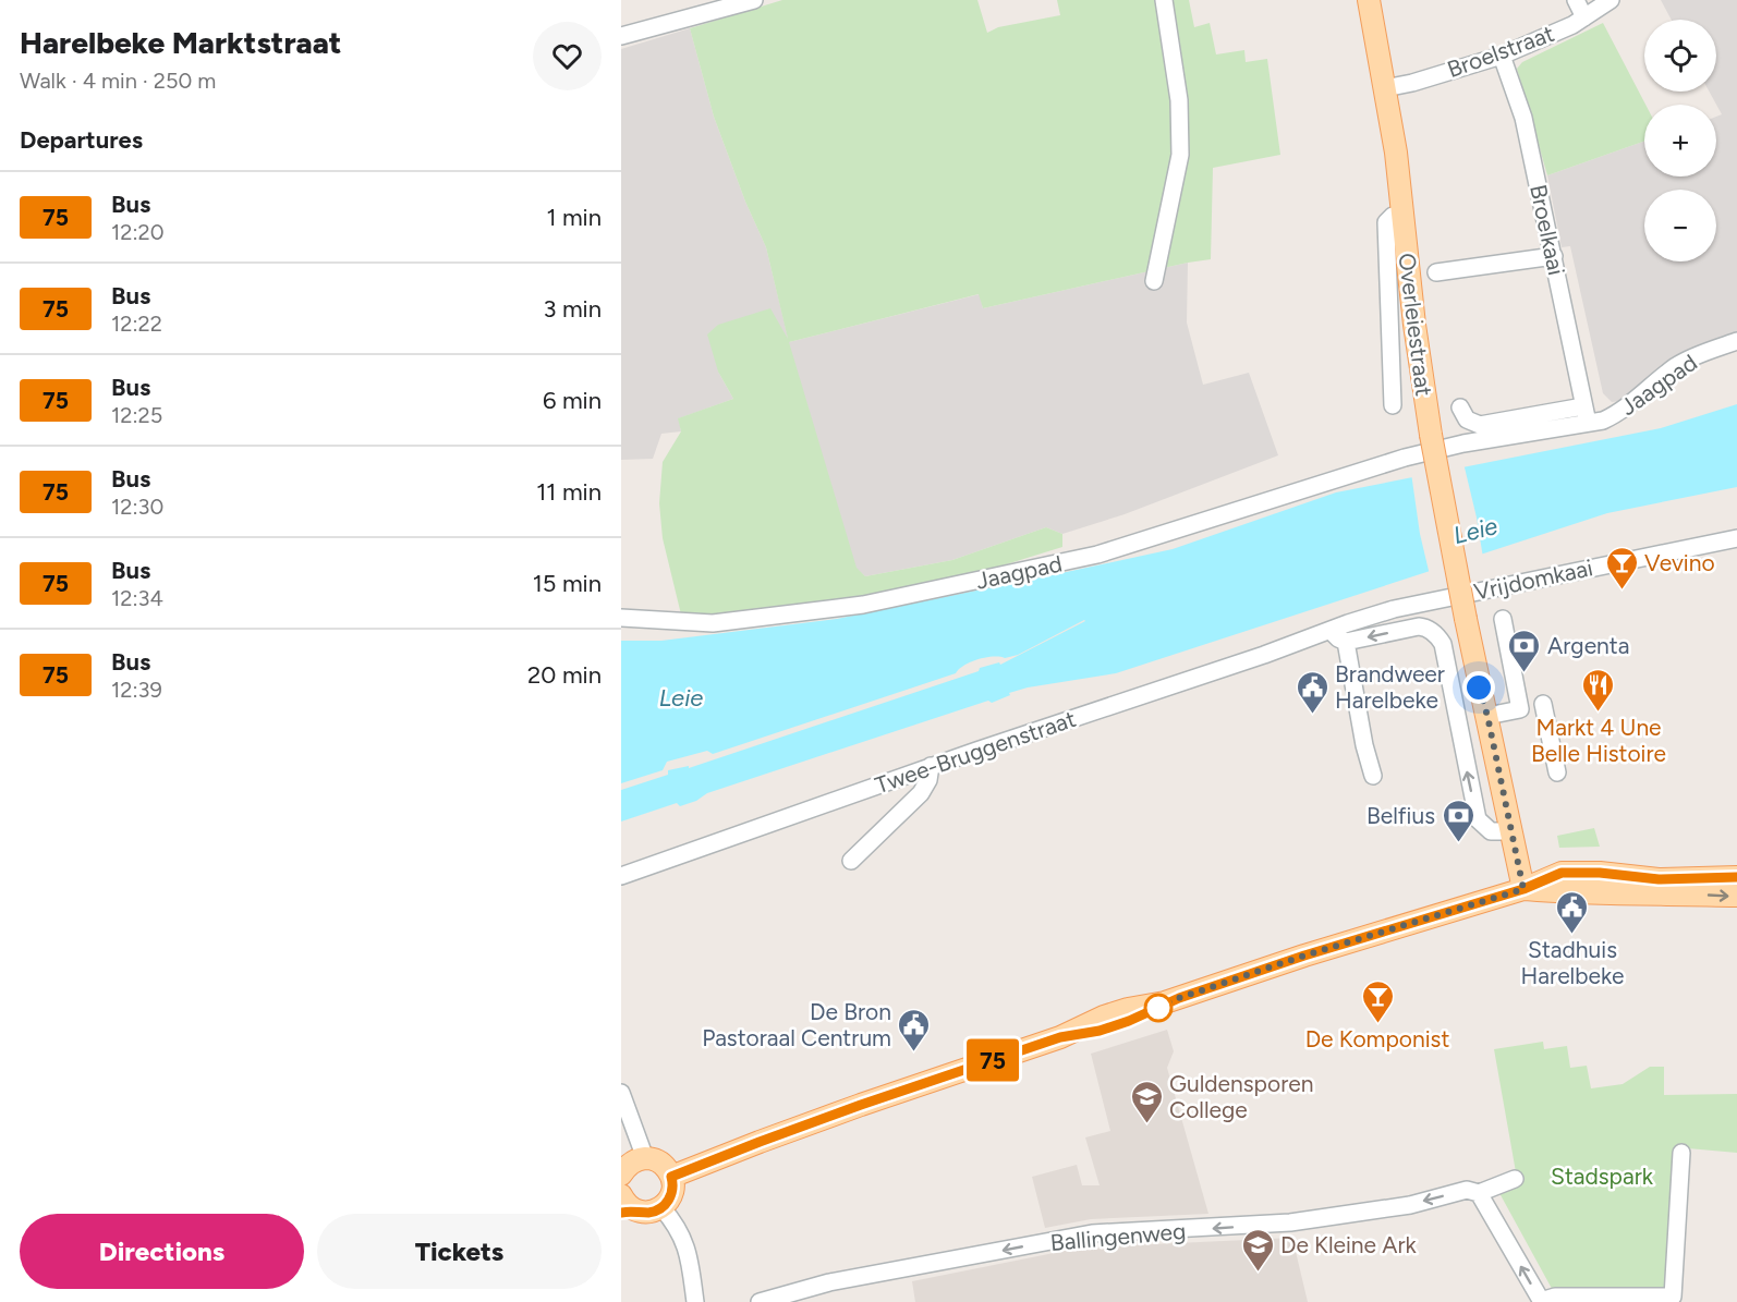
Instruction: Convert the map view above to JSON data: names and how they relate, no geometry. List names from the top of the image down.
{
  "streets": {
    "main road": ["Overleiestraat"],
    "street": [
      "Broelstraat",
      "Broelkaai",
      "Jaagpad",
      "Vrijdomkaai",
      "Twee-Bruggenstraat",
      "Ballingenweg"
    ]
  },
  "crossings": [
    ["Broelstraat", "Broelkaai"],
    ["Broelstraat", "Overleiestraat"],
    ["Broelkaai", "Jaagpad"],
    ["Vrijdomkaai", "Twee-Bruggenstraat"]
  ],
  "one_way": ["Ballingenweg"],
  "water": ["Leie"],
  "parks": ["Stadspark"],
  "places": {
    "bar": ["Vevino", "De Komponist"],
    "bank": ["Argenta", "Belfius"],
    "restaurant": ["Markt 4 Une Belle Histoire"],
    "public building": ["Brandweer Harelbeke", "Stadhuis Harelbeke", "De Bron Pastoraal Centrum"],
    "school or university": ["Guldensporen College", "De Kleine Ark"]
  },
  "lines": ["bus line 75"],
  "page": {
    "heading": [
      ["Harelbeke Marktstraat", "Walk · 4 min · 250 m"],
      "Departures"
    ],
    "on_map": "75",
    "map_buttons": ["+", "−"],
    "list": [
      {
        "mark": "75",
        "name": "Bus",
        "note": "12:20",
        "value": "1 min"
      },
      {
        "mark": "75",
        "name": "Bus",
        "note": "12:22",
        "value": "3 min"
      },
      {
        "mark": "75",
        "name": "Bus",
        "note": "12:25",
        "value": "6 min"
      },
      {
        "mark": "75",
        "name": "Bus",
        "note": "12:30",
        "value": "11 min"
      },
      {
        "mark": "75",
        "name": "Bus",
        "note": "12:34",
        "value": "15 min"
      },
      {
        "mark": "75",
        "name": "Bus",
        "note": "12:39",
        "value": "20 min"
      }
    ],
    "buttons": ["Directions", "Tickets"]
  }
}
